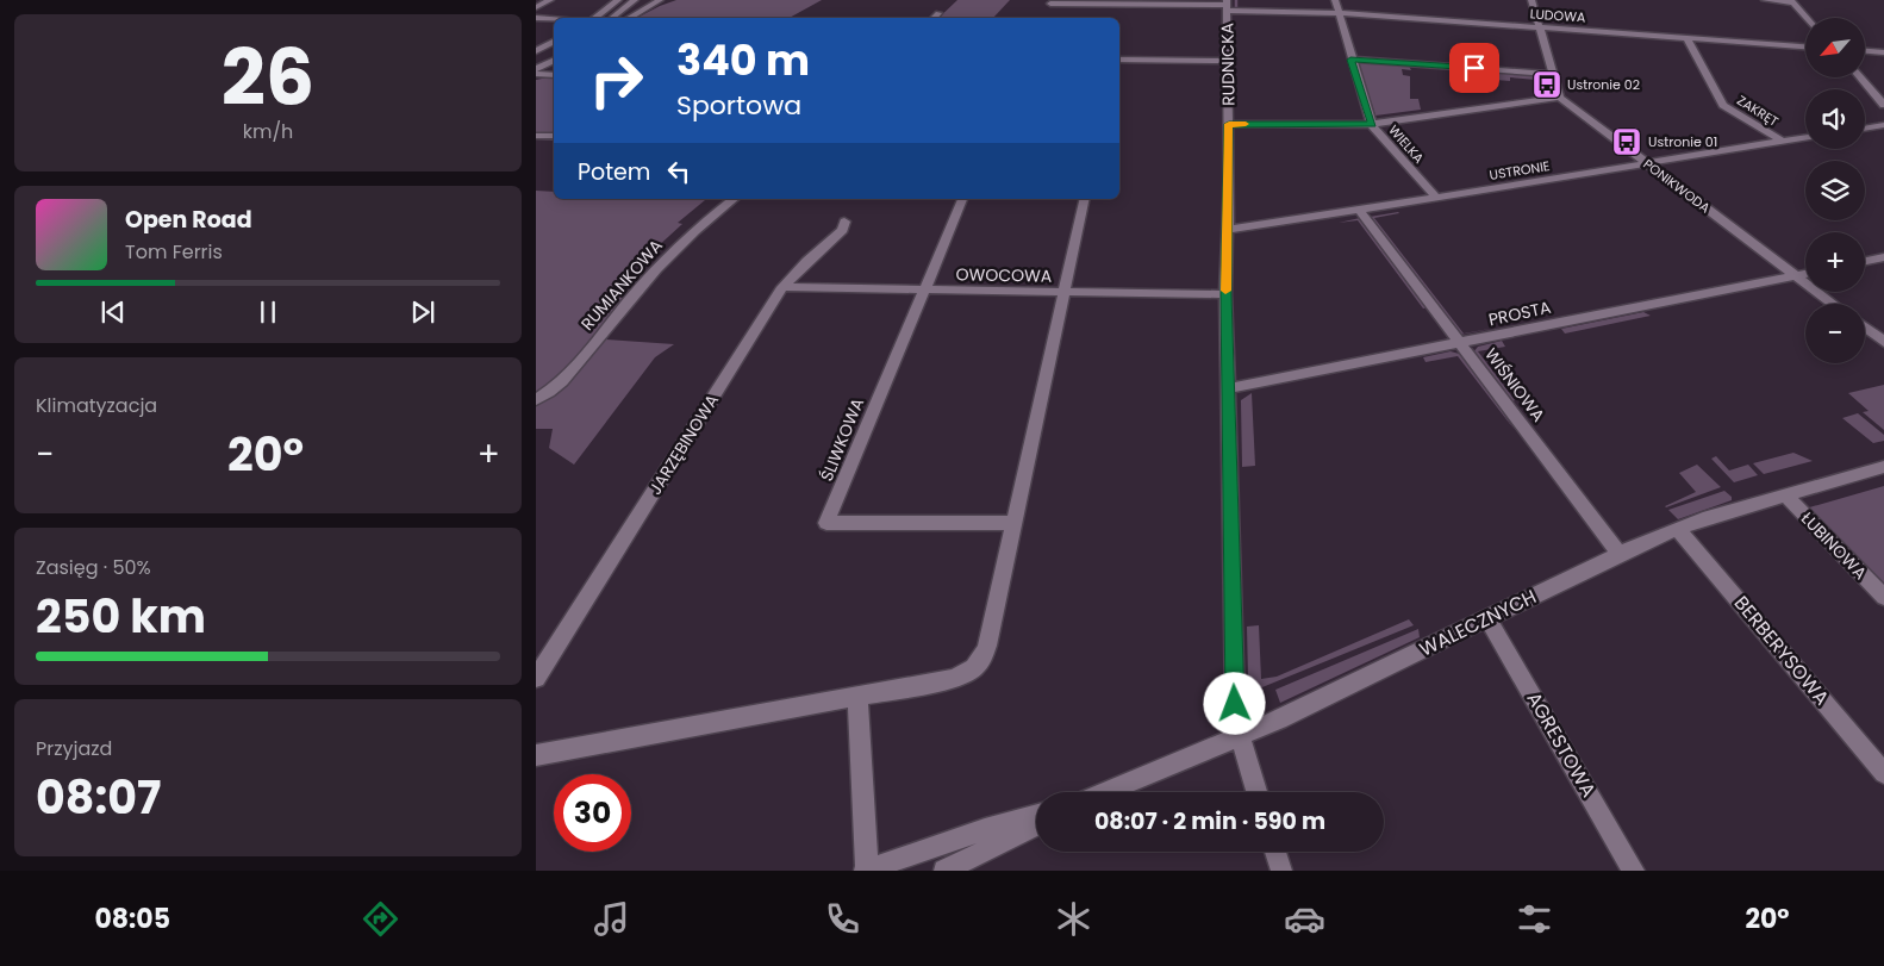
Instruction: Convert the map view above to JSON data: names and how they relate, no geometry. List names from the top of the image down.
{
  "streets": {
    "street": [
      "LUDOWA",
      "RUDNICKA",
      "ZAKRĘT",
      "WIELKA",
      "USTRONIE",
      "PONIKWODA",
      "OWOCOWA",
      "RUMIANKOWA",
      "PROSTA",
      "WIŚNIOWA",
      "ŚLIWKOWA",
      "JARZĘBINOWA",
      "ŁUBINOWA",
      "WALECZNYCH",
      "BERBERYSOWA",
      "AGRESTOWA"
    ]
  },
  "crossings": [
    ["LUDOWA", "RUDNICKA"],
    ["LUDOWA", "ZAKRĘT"],
    ["LUDOWA", "WIELKA"],
    ["RUDNICKA", "USTRONIE"],
    ["RUDNICKA", "OWOCOWA"],
    ["RUDNICKA", "PROSTA"],
    ["RUDNICKA", "WALECZNYCH"],
    ["ZAKRĘT", "USTRONIE"],
    ["WIELKA", "USTRONIE"],
    ["USTRONIE", "PONIKWODA"],
    ["USTRONIE", "WIŚNIOWA"],
    ["PONIKWODA", "PROSTA"],
    ["OWOCOWA", "ŚLIWKOWA"],
    ["OWOCOWA", "JARZĘBINOWA"],
    ["PROSTA", "WIŚNIOWA"],
    ["WIŚNIOWA", "WALECZNYCH"],
    ["ŁUBINOWA", "WALECZNYCH"],
    ["WALECZNYCH", "BERBERYSOWA"],
    ["WALECZNYCH", "AGRESTOWA"]
  ],
  "places": {
    "bus stop": ["Ustronie 02", "Ustronie 01"]
  },
  "north": "bottom left",
  "page": {
    "tile": [
      ["26", "km/h"],
      "Klimatyzacja",
      ["Zasięg · 50%", "250 km"],
      ["Przyjazd", "08:07"]
    ],
    "map_buttons": ["+", "−"],
    "turn": ["340 m", "Sportowa"],
    "then": "Potem",
    "song": ["Open Road", "Tom Ferris"],
    "heat": ["−", "20°", "+"],
    "limit": "30",
    "trip": "08:07 · 2 min · 590 m",
    "tabs": ["08:05", "20°"]
  }
}
